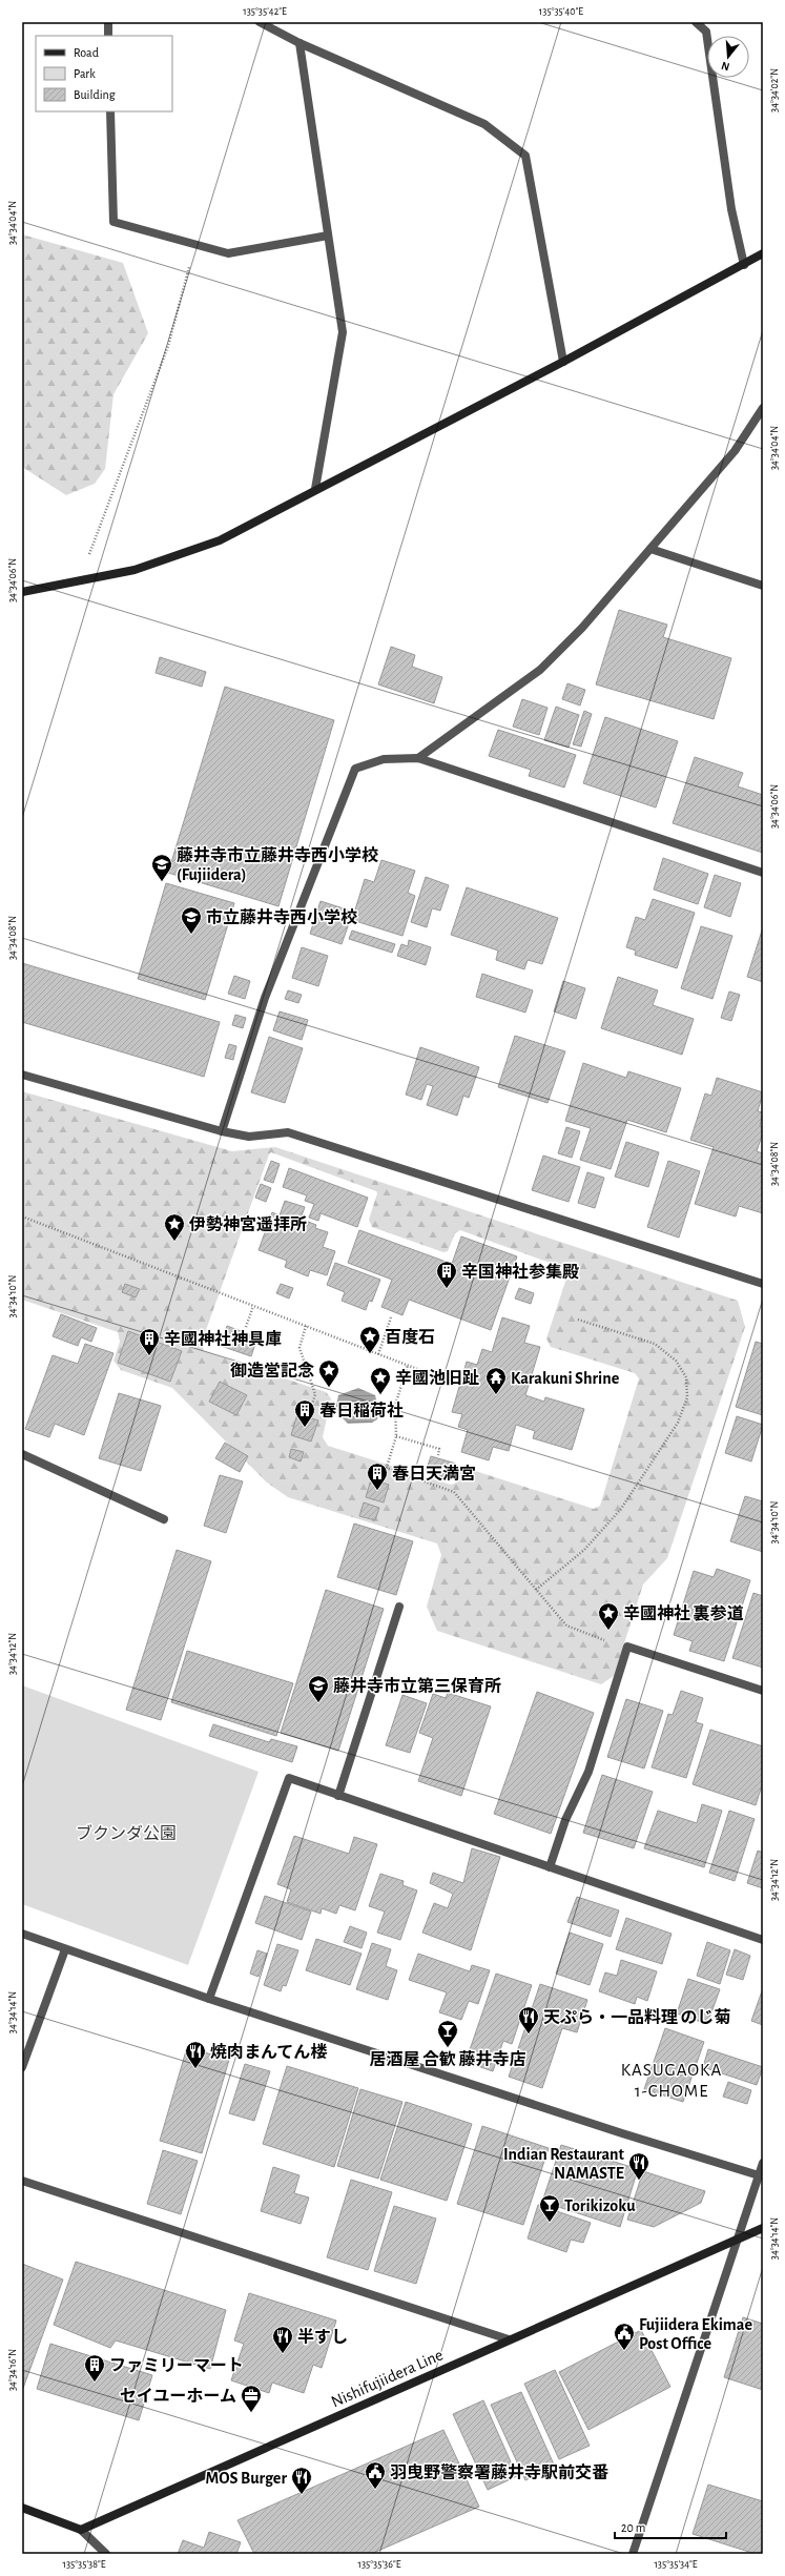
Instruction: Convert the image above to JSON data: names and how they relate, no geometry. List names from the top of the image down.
{
  "streets": {
    "street": ["Nishifujiidera Line"]
  },
  "districts": ["KASUGAOKA 1-CHOME"],
  "parks": ["ブクンダ公園"],
  "places": {
    "school or university": ["藤井寺市立藤井寺西小学校 (Fujiidera)", "市立藤井寺西小学校", "藤井寺市立第三保育所"],
    "place": [
      "伊勢神宮遥拝所",
      "百度石",
      "御造営記念",
      "辛國池旧趾",
      "辛國神社 裏参道"
    ],
    "building": [
      "辛国神社参集殿",
      "辛國神社神具庫",
      "春日稲荷社",
      "春日天満宮",
      "ファミリーマート"
    ],
    "temple": ["Karakuni Shrine"],
    "restaurant": [
      "天ぷら・一品料理 のじ菊",
      "焼肉まんてん楼",
      "Indian Restaurant NAMASTE",
      "半すし",
      "MOS Burger"
    ],
    "bar": ["居酒屋 合歓 藤井寺店", "Torikizoku"],
    "public building": ["Fujiidera Ekimae Post Office", "羽曳野警察署藤井寺駅前交番"],
    "office": ["セイユーホーム"]
  },
  "legend": ["Road", "Park", "Building"],
  "scale_bar": "20 m",
  "north": "bottom",
  "coordinates": [
    "135°35'42\"E",
    "135°35'40\"E",
    "34°34'02\"N",
    "34°34'04\"N",
    "34°34'06\"N",
    "34°34'08\"N",
    "34°34'10\"N",
    "34°34'12\"N",
    "34°34'14\"N",
    "34°34'16\"N",
    "135°35'38\"E",
    "135°35'36\"E",
    "135°35'34\"E"
  ]
}
